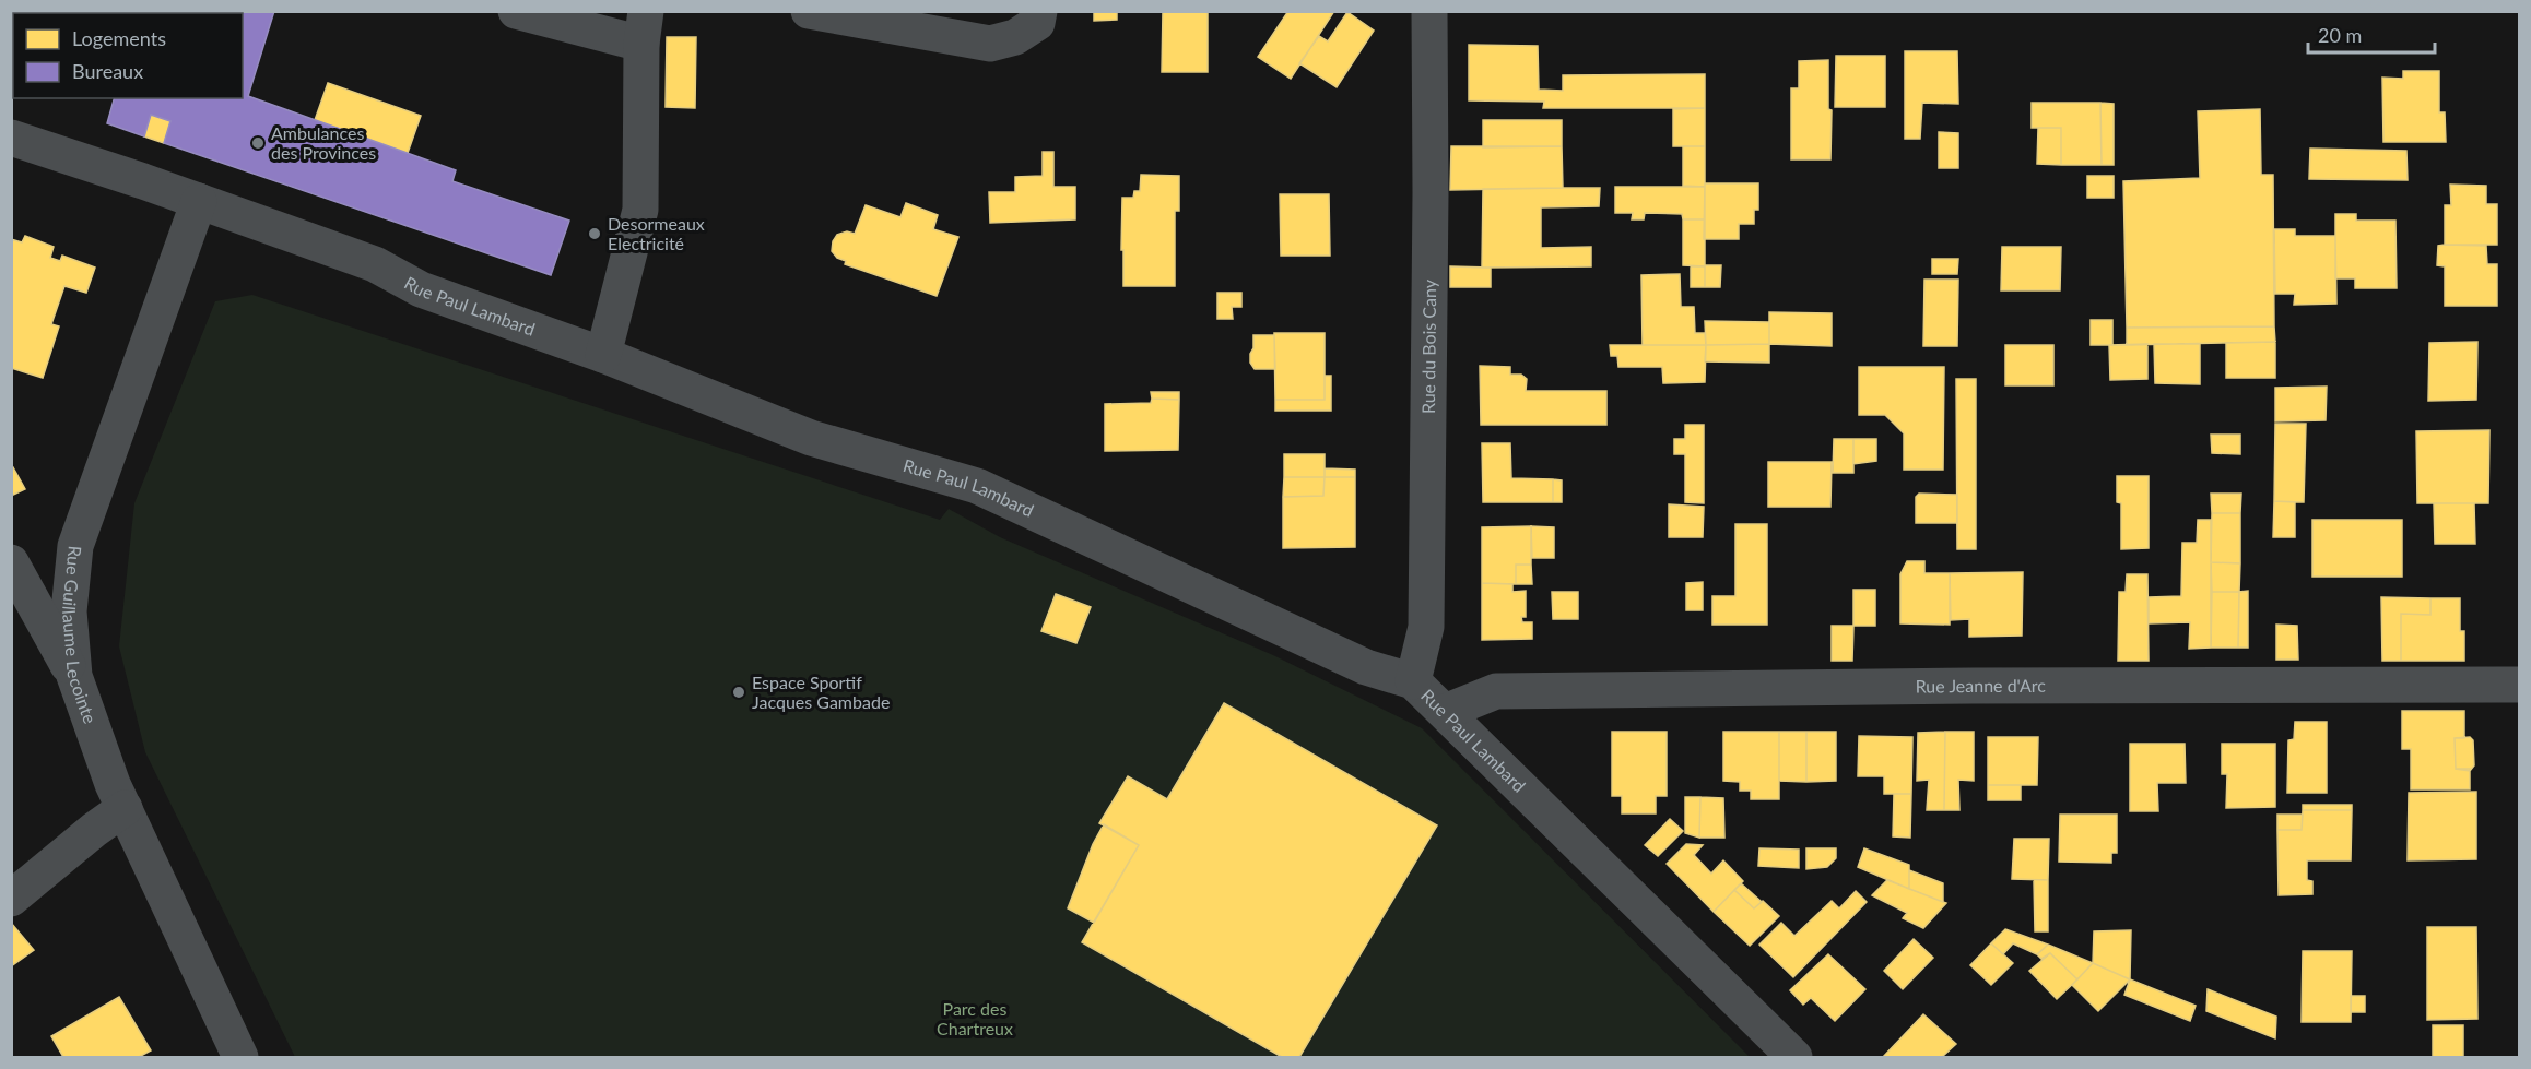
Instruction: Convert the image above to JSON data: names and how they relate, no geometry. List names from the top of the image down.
{
  "streets": {
    "street": [
      "Rue Paul Lambard",
      "Rue du Bois Cany",
      "Rue Guillaume Lecointe",
      "Rue Jeanne d'Arc"
    ]
  },
  "crossings": [
    ["Rue Paul Lambard", "Rue du Bois Cany"],
    ["Rue Paul Lambard", "Rue Guillaume Lecointe"],
    ["Rue Paul Lambard", "Rue Jeanne d'Arc"]
  ],
  "parks": ["Parc des Chartreux"],
  "places": ["Ambulances des Provinces", "Desormeaux Electricité", "Espace Sportif Jacques Gambade"],
  "legend": ["Logements", "Bureaux"],
  "scale_bar": "20 m"
}
